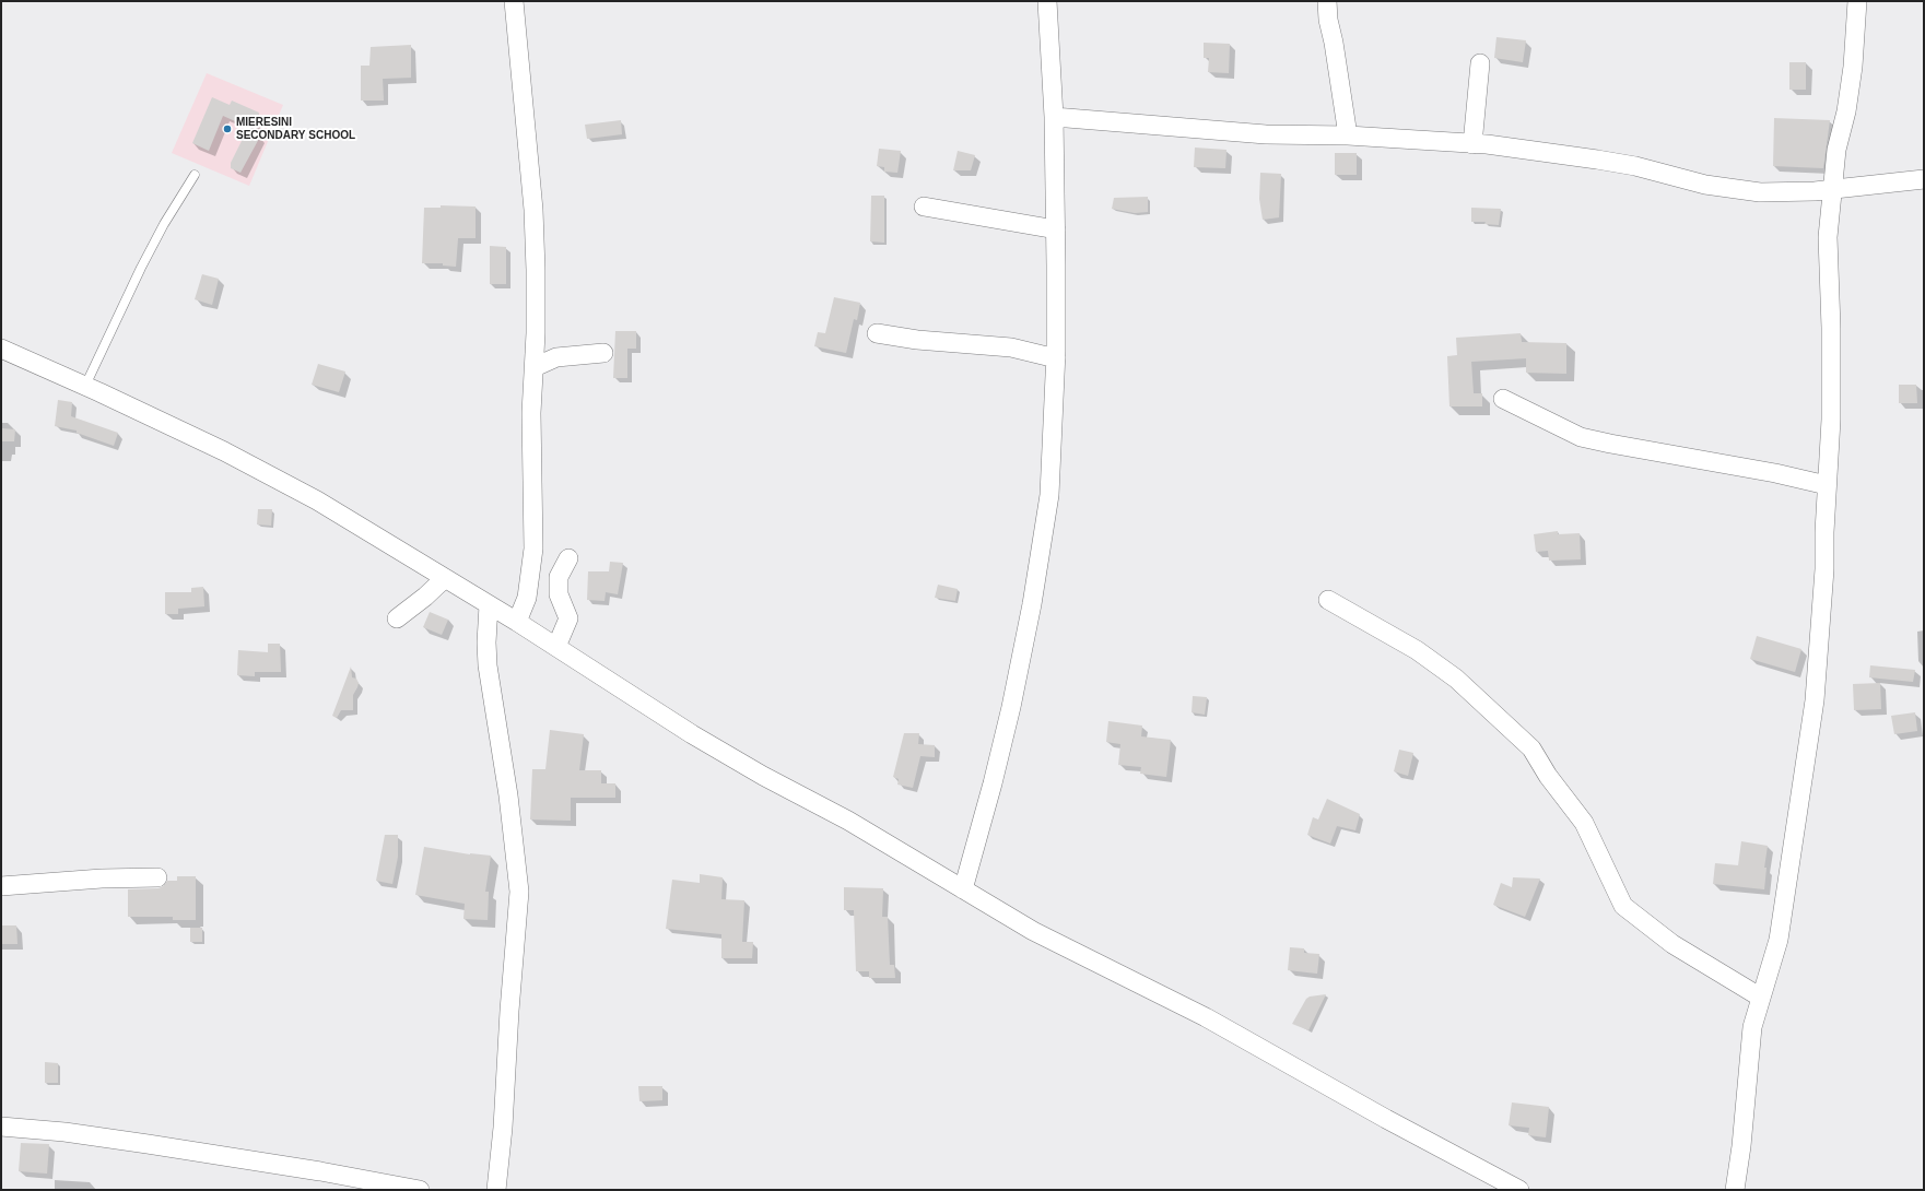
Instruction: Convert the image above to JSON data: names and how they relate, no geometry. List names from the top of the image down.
{
  "places": ["MIERESINI SECONDARY SCHOOL"]
}
